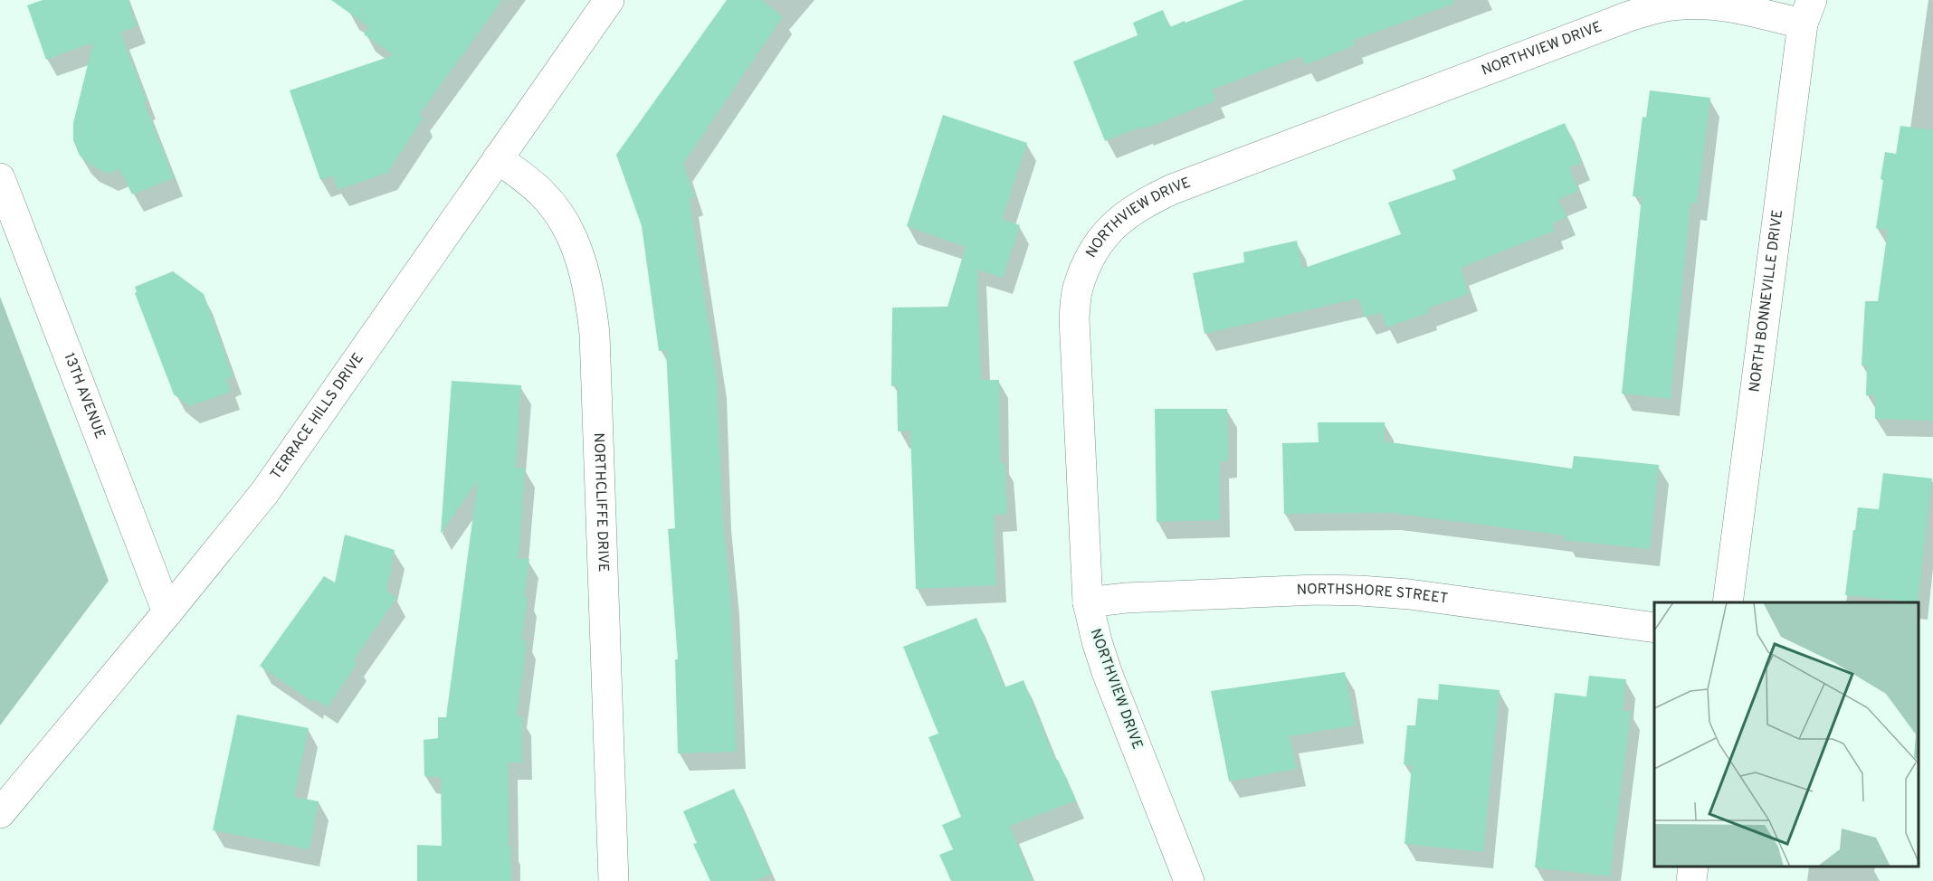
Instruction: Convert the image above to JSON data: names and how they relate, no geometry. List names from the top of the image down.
{
  "streets": {
    "street": [
      "NORTHVIEW DRIVE",
      "NORTH BONNEVILLE DRIVE",
      "13TH AVENUE",
      "TERRACE HILLS DRIVE",
      "NORTHCLIFFE DRIVE",
      "NORTHSHORE STREET"
    ]
  },
  "crossings": [
    ["NORTHVIEW DRIVE", "NORTH BONNEVILLE DRIVE"],
    ["NORTHVIEW DRIVE", "NORTHSHORE STREET"],
    ["13TH AVENUE", "TERRACE HILLS DRIVE"],
    ["TERRACE HILLS DRIVE", "NORTHCLIFFE DRIVE"]
  ]
}
